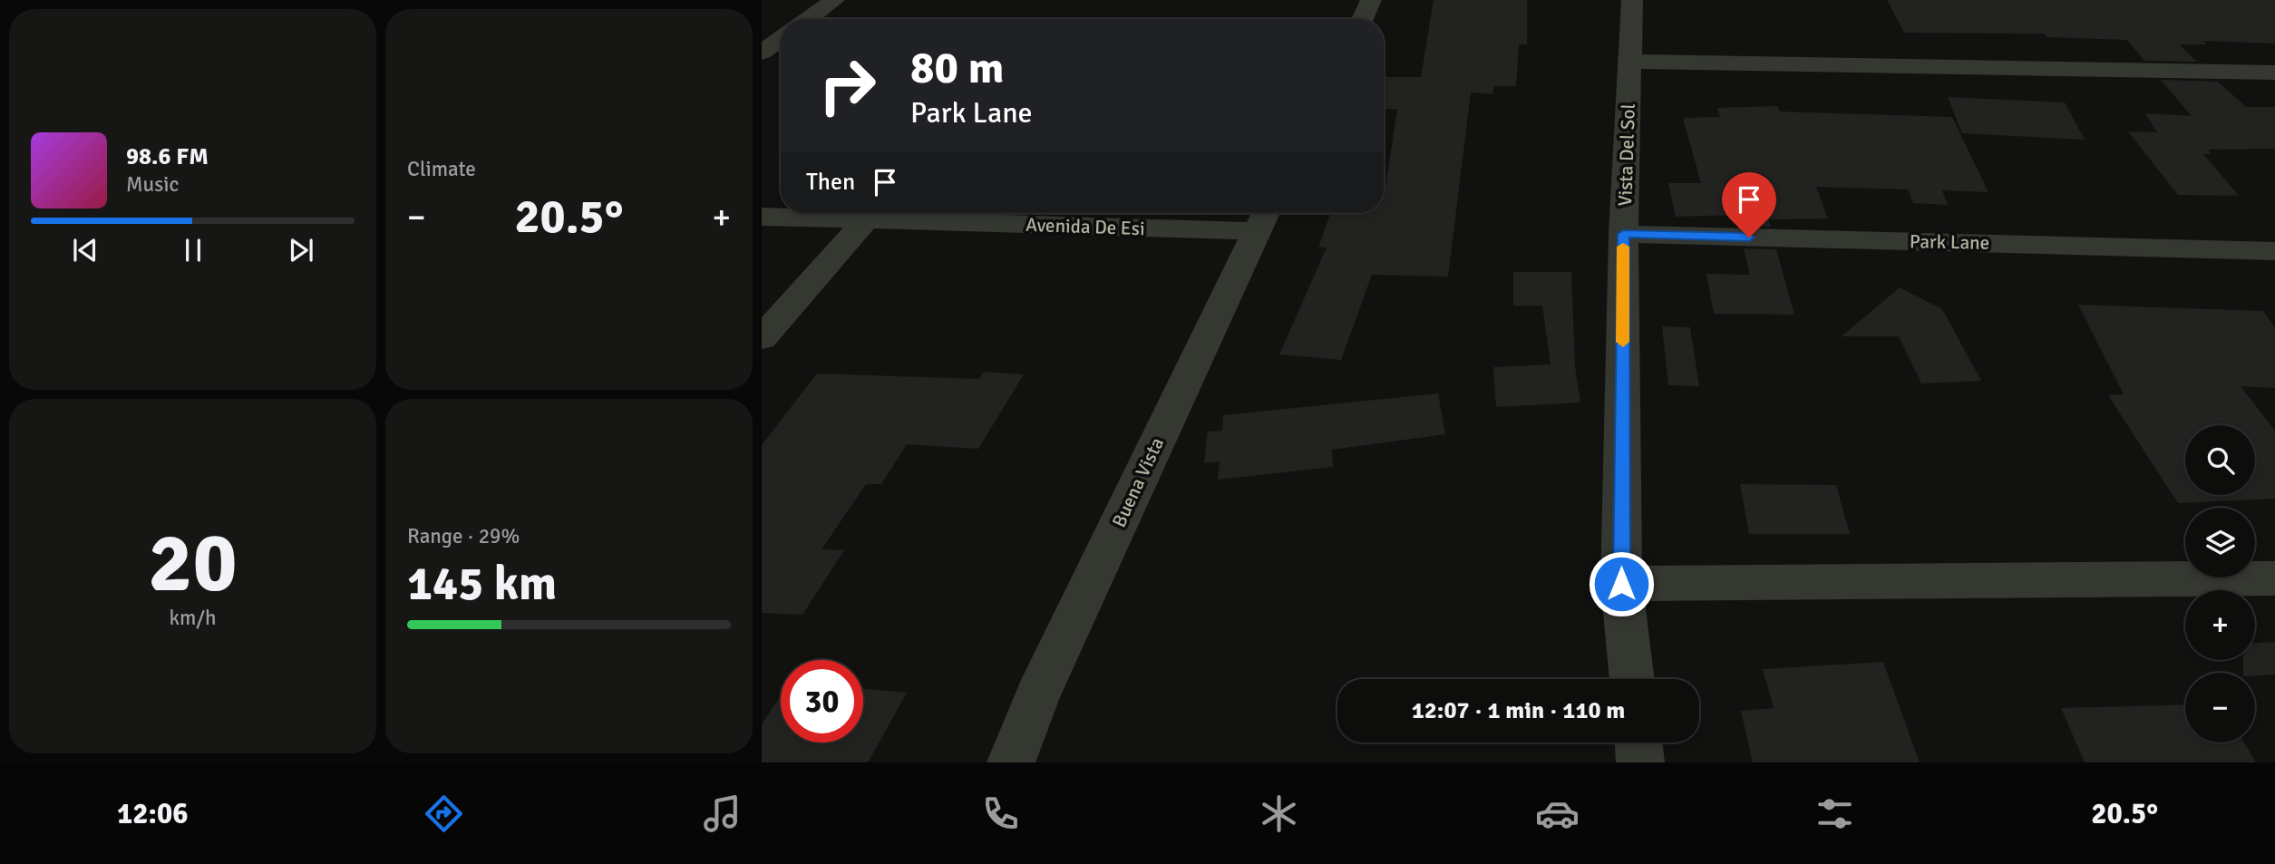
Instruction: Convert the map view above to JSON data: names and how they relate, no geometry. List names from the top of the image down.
{
  "streets": {
    "street": [
      "Vista Del Sol",
      "Avenida De Esi",
      "Park Lane",
      "Buena Vista"
    ]
  },
  "crossings": [
    ["Vista Del Sol", "Park Lane"],
    ["Avenida De Esi", "Buena Vista"]
  ],
  "page": {
    "tile": [
      "Climate",
      ["20", "km/h"],
      ["Range · 29%", "145 km"]
    ],
    "turn": ["80 m", "Park Lane"],
    "song": ["98.6 FM", "Music"],
    "then": "Then",
    "heat": ["−", "20.5°", "+"],
    "map_buttons": ["+", "−"],
    "limit": "30",
    "trip": "12:07 · 1 min · 110 m",
    "tabs": ["12:06", "20.5°"]
  }
}
